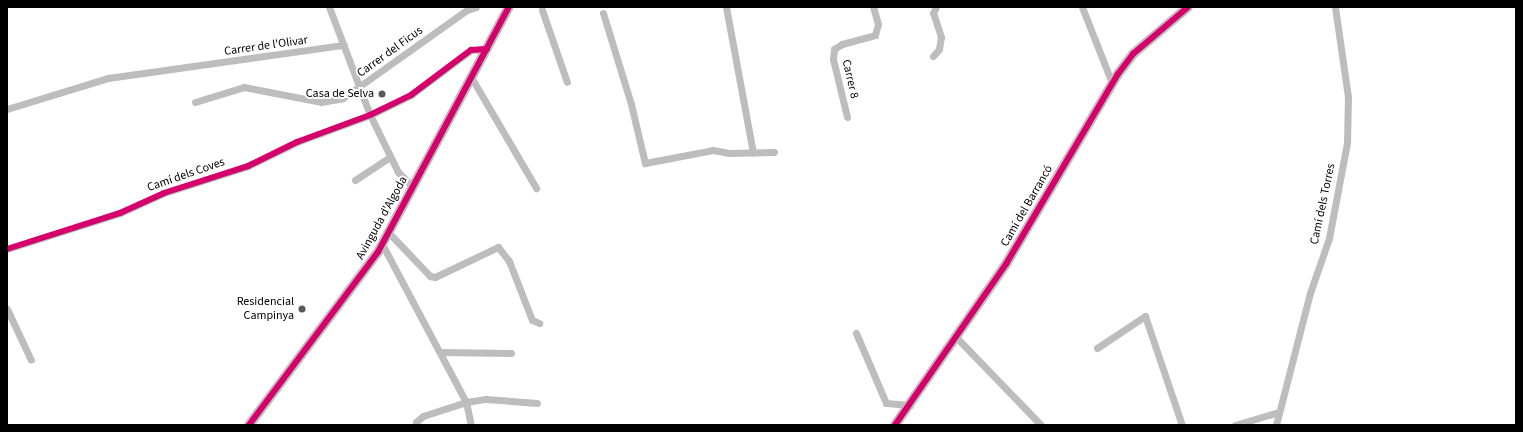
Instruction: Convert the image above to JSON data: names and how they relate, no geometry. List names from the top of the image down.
{
  "streets": {
    "street": [
      "Carrer de l'Olivar",
      "Carrer del Ficus",
      "Carrer 8",
      "Camí dels Coves",
      "Camí dels Torres",
      "Camí del Barrancó",
      "Avinguda d'Algoda"
    ]
  },
  "crossings": [
    ["Camí dels Coves", "Avinguda d'Algoda"]
  ],
  "places": ["Casa de Selva", "Residencial Campinya"]
}
